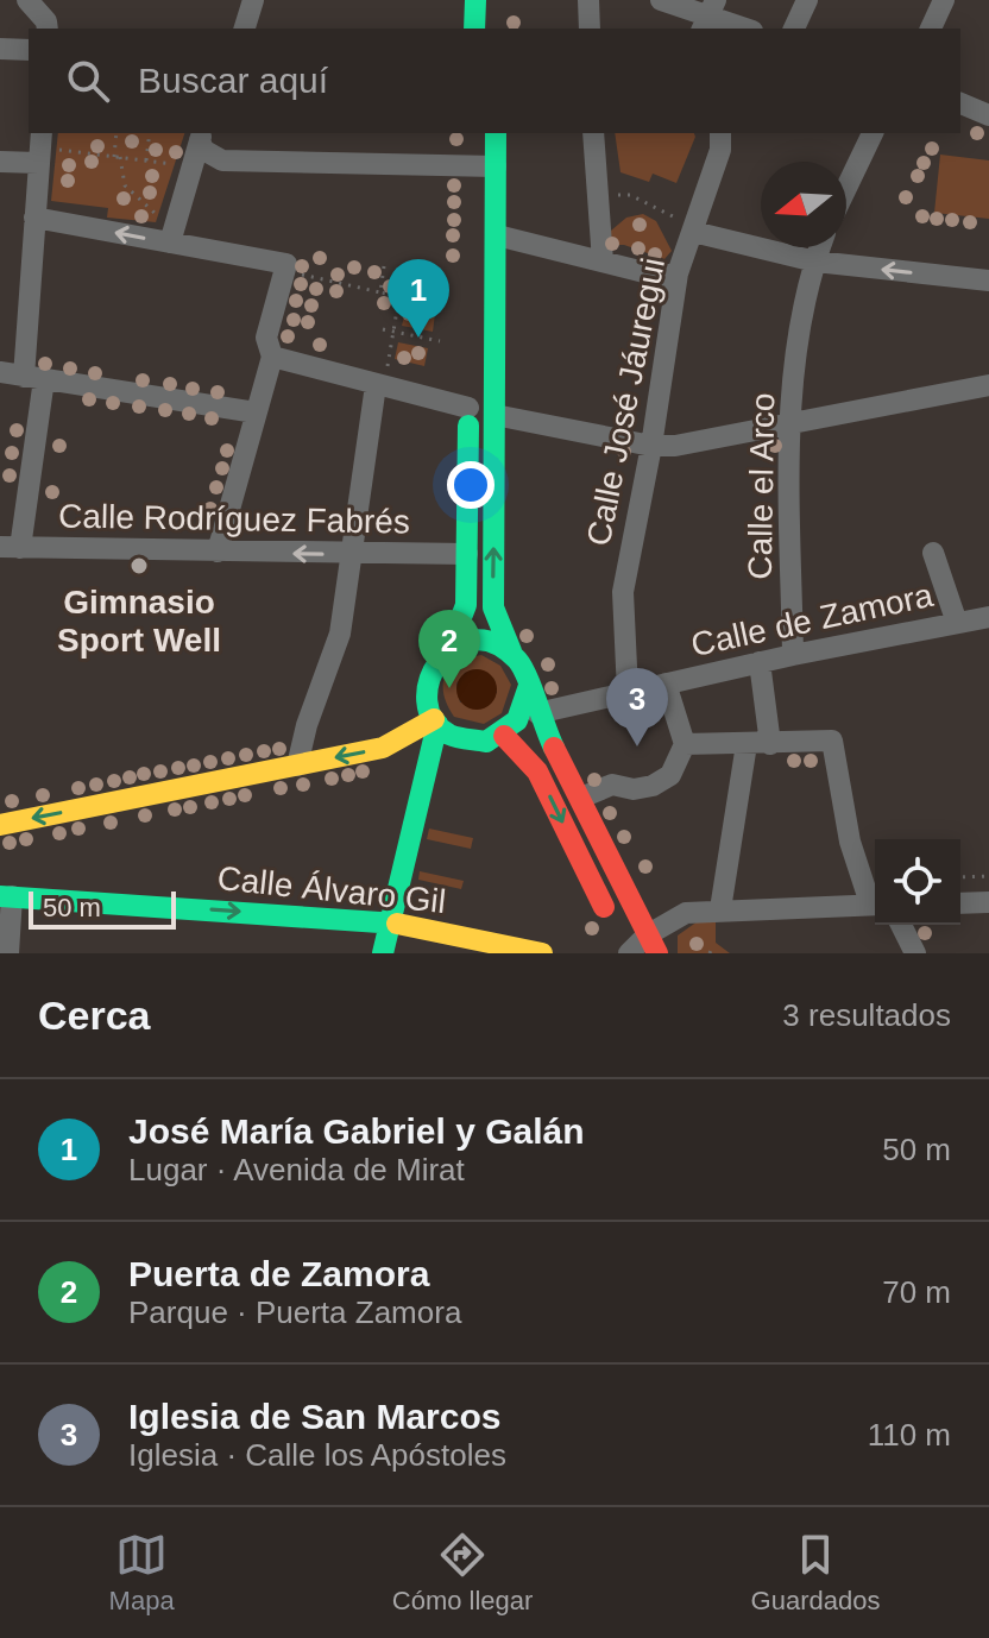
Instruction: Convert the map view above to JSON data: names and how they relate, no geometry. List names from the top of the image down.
{
  "streets": {
    "highway": ["Calle Álvaro Gil"],
    "street": [
      "Calle José Jáuregui",
      "Calle el Arco",
      "Calle Rodríguez Fabrés",
      "Calle de Zamora"
    ]
  },
  "crossings": [
    ["Calle José Jáuregui", "Calle de Zamora"],
    ["Calle el Arco", "Calle de Zamora"]
  ],
  "places": ["Gimnasio Sport Well"],
  "scale_bar": "50 m",
  "north": "left",
  "page": {
    "search": "Buscar aquí",
    "pins": ["1", "2", "3"],
    "scale": "50 m",
    "heading": ["Cerca", "3 resultados"],
    "list": [
      {
        "mark": "1",
        "name": "José María Gabriel y Galán",
        "note": "Lugar · Avenida de Mirat",
        "value": "50 m"
      },
      {
        "mark": "2",
        "name": "Puerta de Zamora",
        "note": "Parque · Puerta Zamora",
        "value": "70 m"
      },
      {
        "mark": "3",
        "name": "Iglesia de San Marcos",
        "note": "Iglesia · Calle los Apóstoles",
        "value": "110 m"
      }
    ],
    "nav": ["Mapa", "Cómo llegar", "Guardados"]
  }
}
